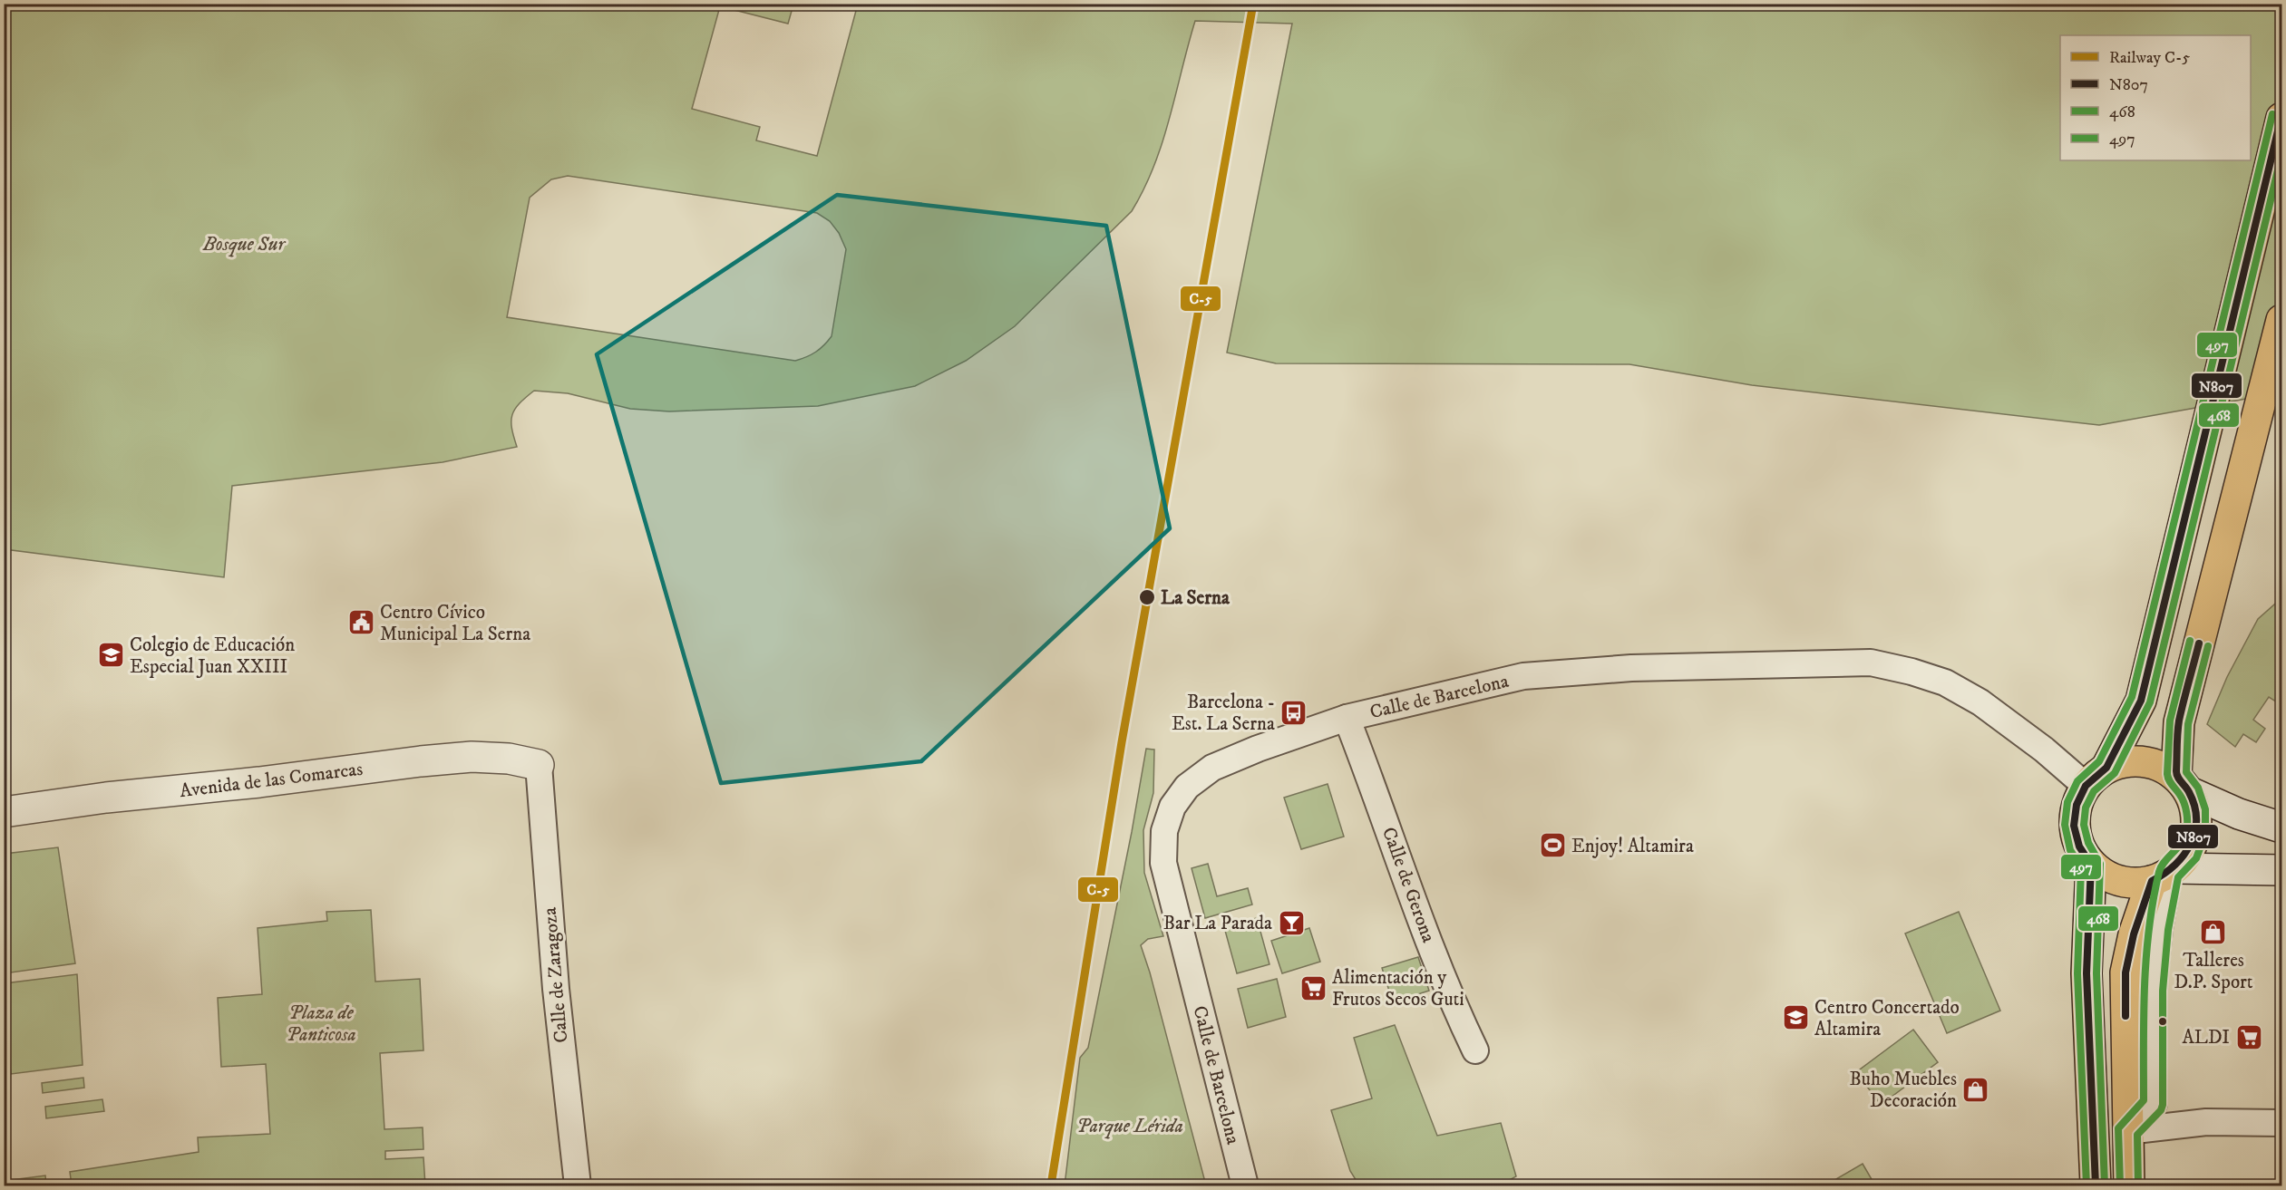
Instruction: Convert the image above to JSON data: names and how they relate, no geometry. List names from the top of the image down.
{
  "streets": {
    "street": [
      "Calle de Barcelona",
      "Avenida de las Comarcas",
      "Calle de Gerona",
      "Calle de Zaragoza"
    ]
  },
  "crossings": [
    ["Calle de Barcelona", "Calle de Gerona"],
    ["Avenida de las Comarcas", "Calle de Zaragoza"]
  ],
  "parks": ["Bosque Sur", "Plaza de Panticosa", "Parque Lérida"],
  "places": {
    "other": ["La Serna"],
    "public building": ["Centro Cívico Municipal La Serna"],
    "school or university": ["Colegio de Educación Especial Juan XXIII", "Centro Concertado Altamira"],
    "bus stop": ["Barcelona - Est. La Serna"],
    "sports": ["Enjoy! Altamira"],
    "bar": ["Bar La Parada"],
    "shop": ["Talleres D.P. Sport", "Buho Muebles Decoración"],
    "supermarket": ["Alimentación y Frutos Secos Guti", "ALDI"]
  },
  "lines": [
    "rail line C-5",
    "transit line 497",
    "transit line N807",
    "transit line 468"
  ],
  "legend": [
    "Railway C-5",
    "N807",
    "468",
    "497"
  ]
}
